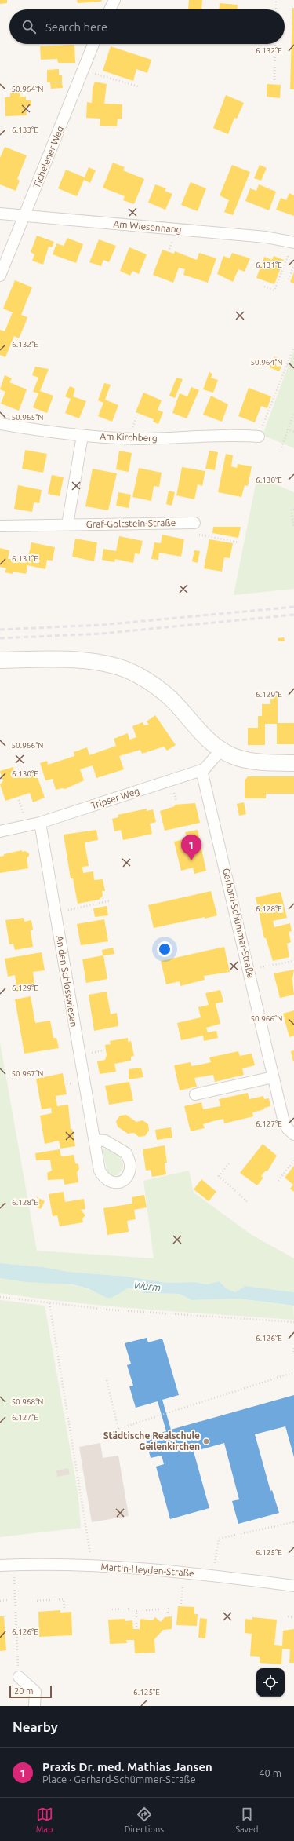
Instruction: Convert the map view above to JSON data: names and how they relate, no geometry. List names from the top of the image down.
{
  "streets": {
    "street": [
      "Tichelener Weg",
      "Am Wiesenhang",
      "Am Kirchberg",
      "Graf-Goltstein-Straße",
      "Tripser Weg",
      "Gerhard-Schümmer-Straße",
      "An den Schlosswiesen",
      "Martin-Heyden-Straße"
    ]
  },
  "crossings": [
    ["Tichelener Weg", "Am Wiesenhang"],
    ["Tripser Weg", "Gerhard-Schümmer-Straße"],
    ["Tripser Weg", "An den Schlosswiesen"]
  ],
  "water": ["Wurm"],
  "places": ["Städtische Realschule Geilenkirchen"],
  "scale_bar": "20 m",
  "page": {
    "search": "Search here",
    "pins": "1",
    "scale": "20 m",
    "heading": "Nearby",
    "list": [
      {
        "mark": "1",
        "name": "Praxis Dr. med. Mathias Jansen",
        "note": "Place · Gerhard-Schümmer-Straße",
        "value": "40 m"
      }
    ],
    "nav": ["Map", "Directions", "Saved"]
  },
  "coordinates": [
    "6.132°E",
    "50.964°N",
    "6.133°E",
    "6.131°E",
    "50.965°N",
    "6.130°E",
    "6.129°E",
    "50.966°N",
    "6.128°E",
    "50.967°N",
    "6.127°E",
    "6.126°E",
    "50.968°N",
    "6.125°E"
  ]
}
